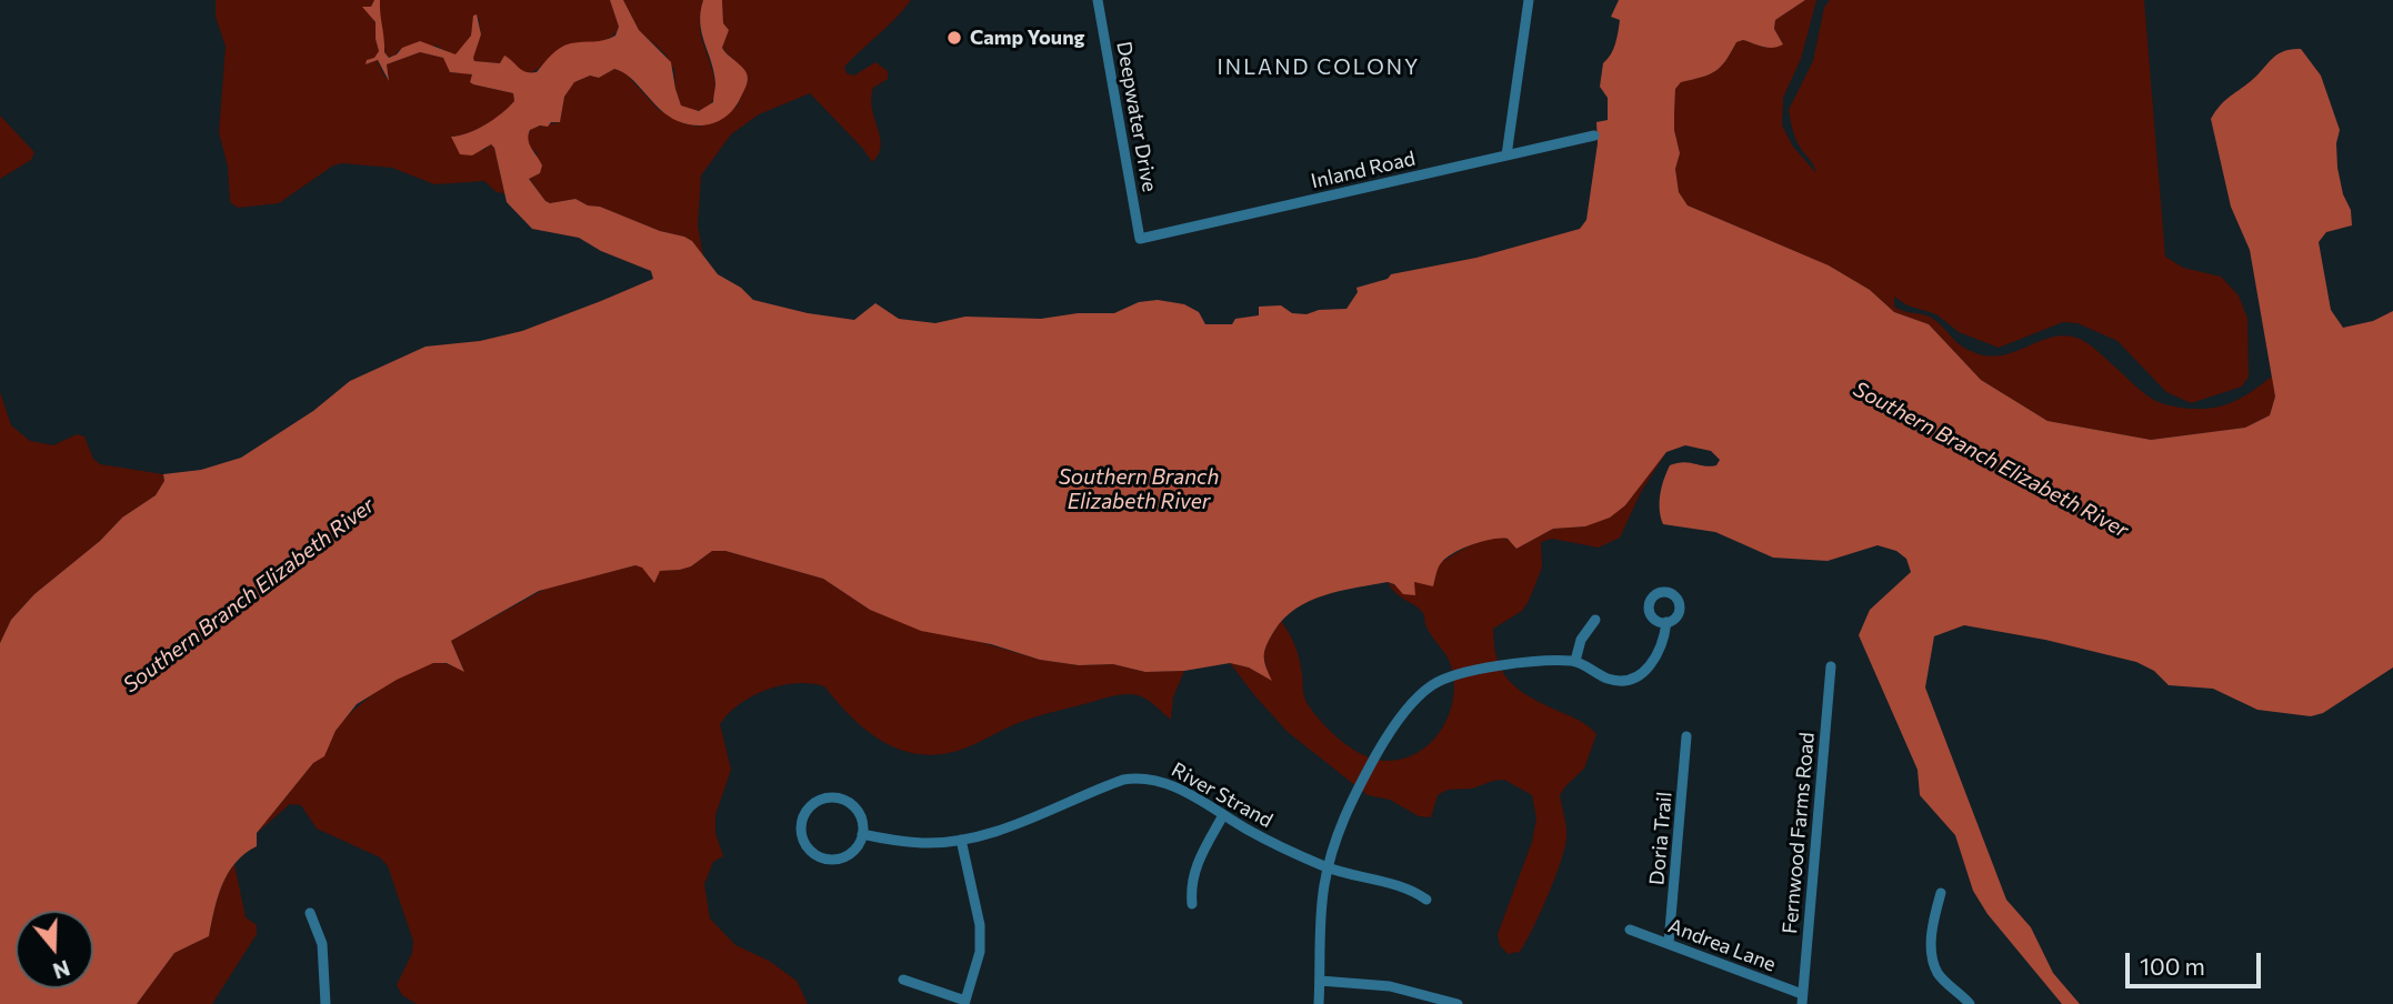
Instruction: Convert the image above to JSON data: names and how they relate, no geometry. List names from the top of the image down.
{
  "streets": {
    "street": [
      "Deepwater Drive",
      "Inland Road",
      "River Strand",
      "Fernwood Farms Road",
      "Doria Trail",
      "Andrea Lane"
    ]
  },
  "crossings": [
    ["Deepwater Drive", "Inland Road"],
    ["Fernwood Farms Road", "Andrea Lane"],
    ["Doria Trail", "Andrea Lane"]
  ],
  "districts": ["INLAND COLONY"],
  "water": ["Southern Branch Elizabeth River"],
  "places": ["Camp Young"],
  "scale_bar": "100 m",
  "north": "bottom"
}
